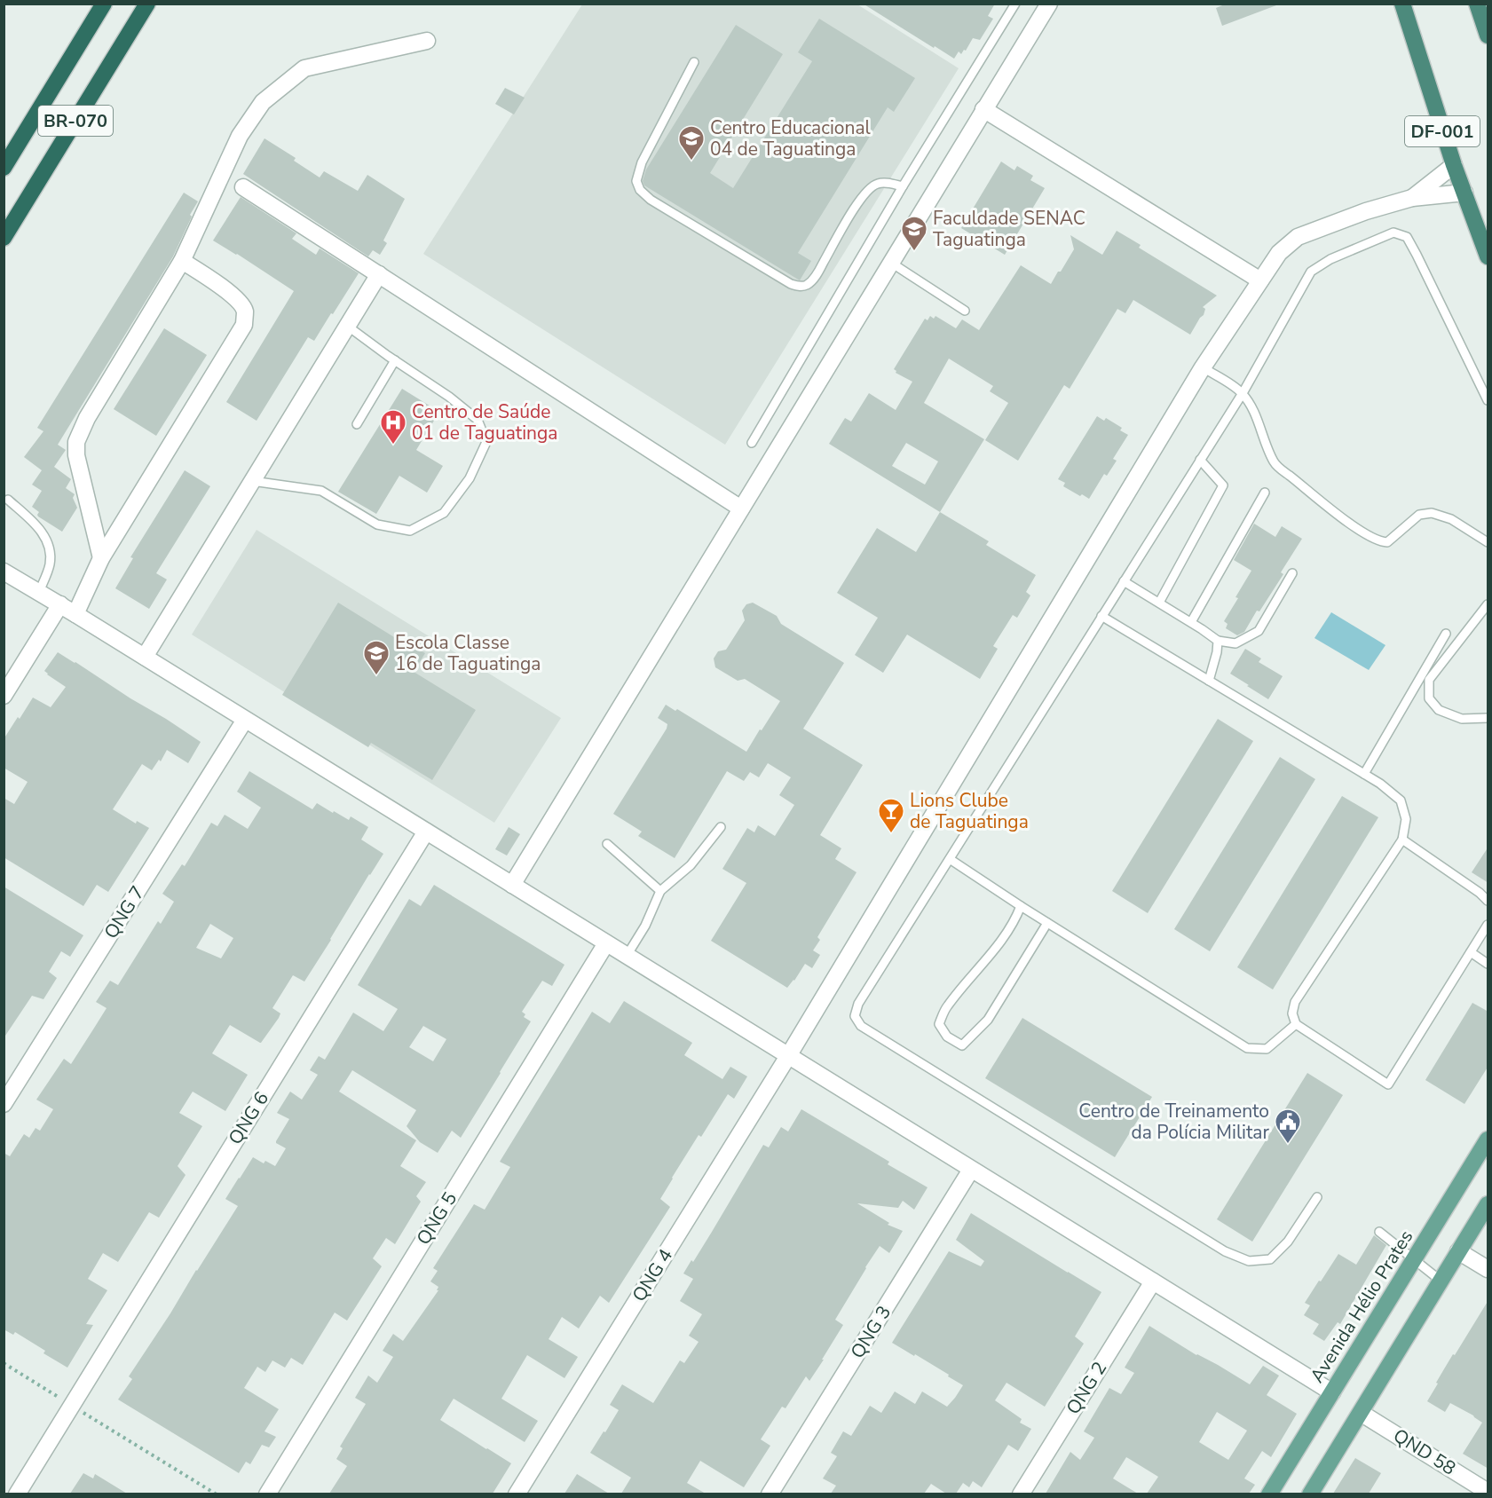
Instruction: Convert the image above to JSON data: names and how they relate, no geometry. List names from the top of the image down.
{
  "streets": {
    "highway": ["BR-070", "DF-001"],
    "main road": ["Avenida Hélio Prates"],
    "street": [
      "QNG 7",
      "QNG 6",
      "QNG 5",
      "QNG 4",
      "QNG 3",
      "QNG 2",
      "QND 58"
    ]
  },
  "places": {
    "school or university": ["Centro Educacional 04 de Taguatinga", "Faculdade SENAC Taguatinga", "Escola Classe 16 de Taguatinga"],
    "hospital": ["Centro de Saúde 01 de Taguatinga"],
    "bar": ["Lions Clube de Taguatinga"],
    "public building": ["Centro de Treinamento da Polícia Militar"]
  }
}
